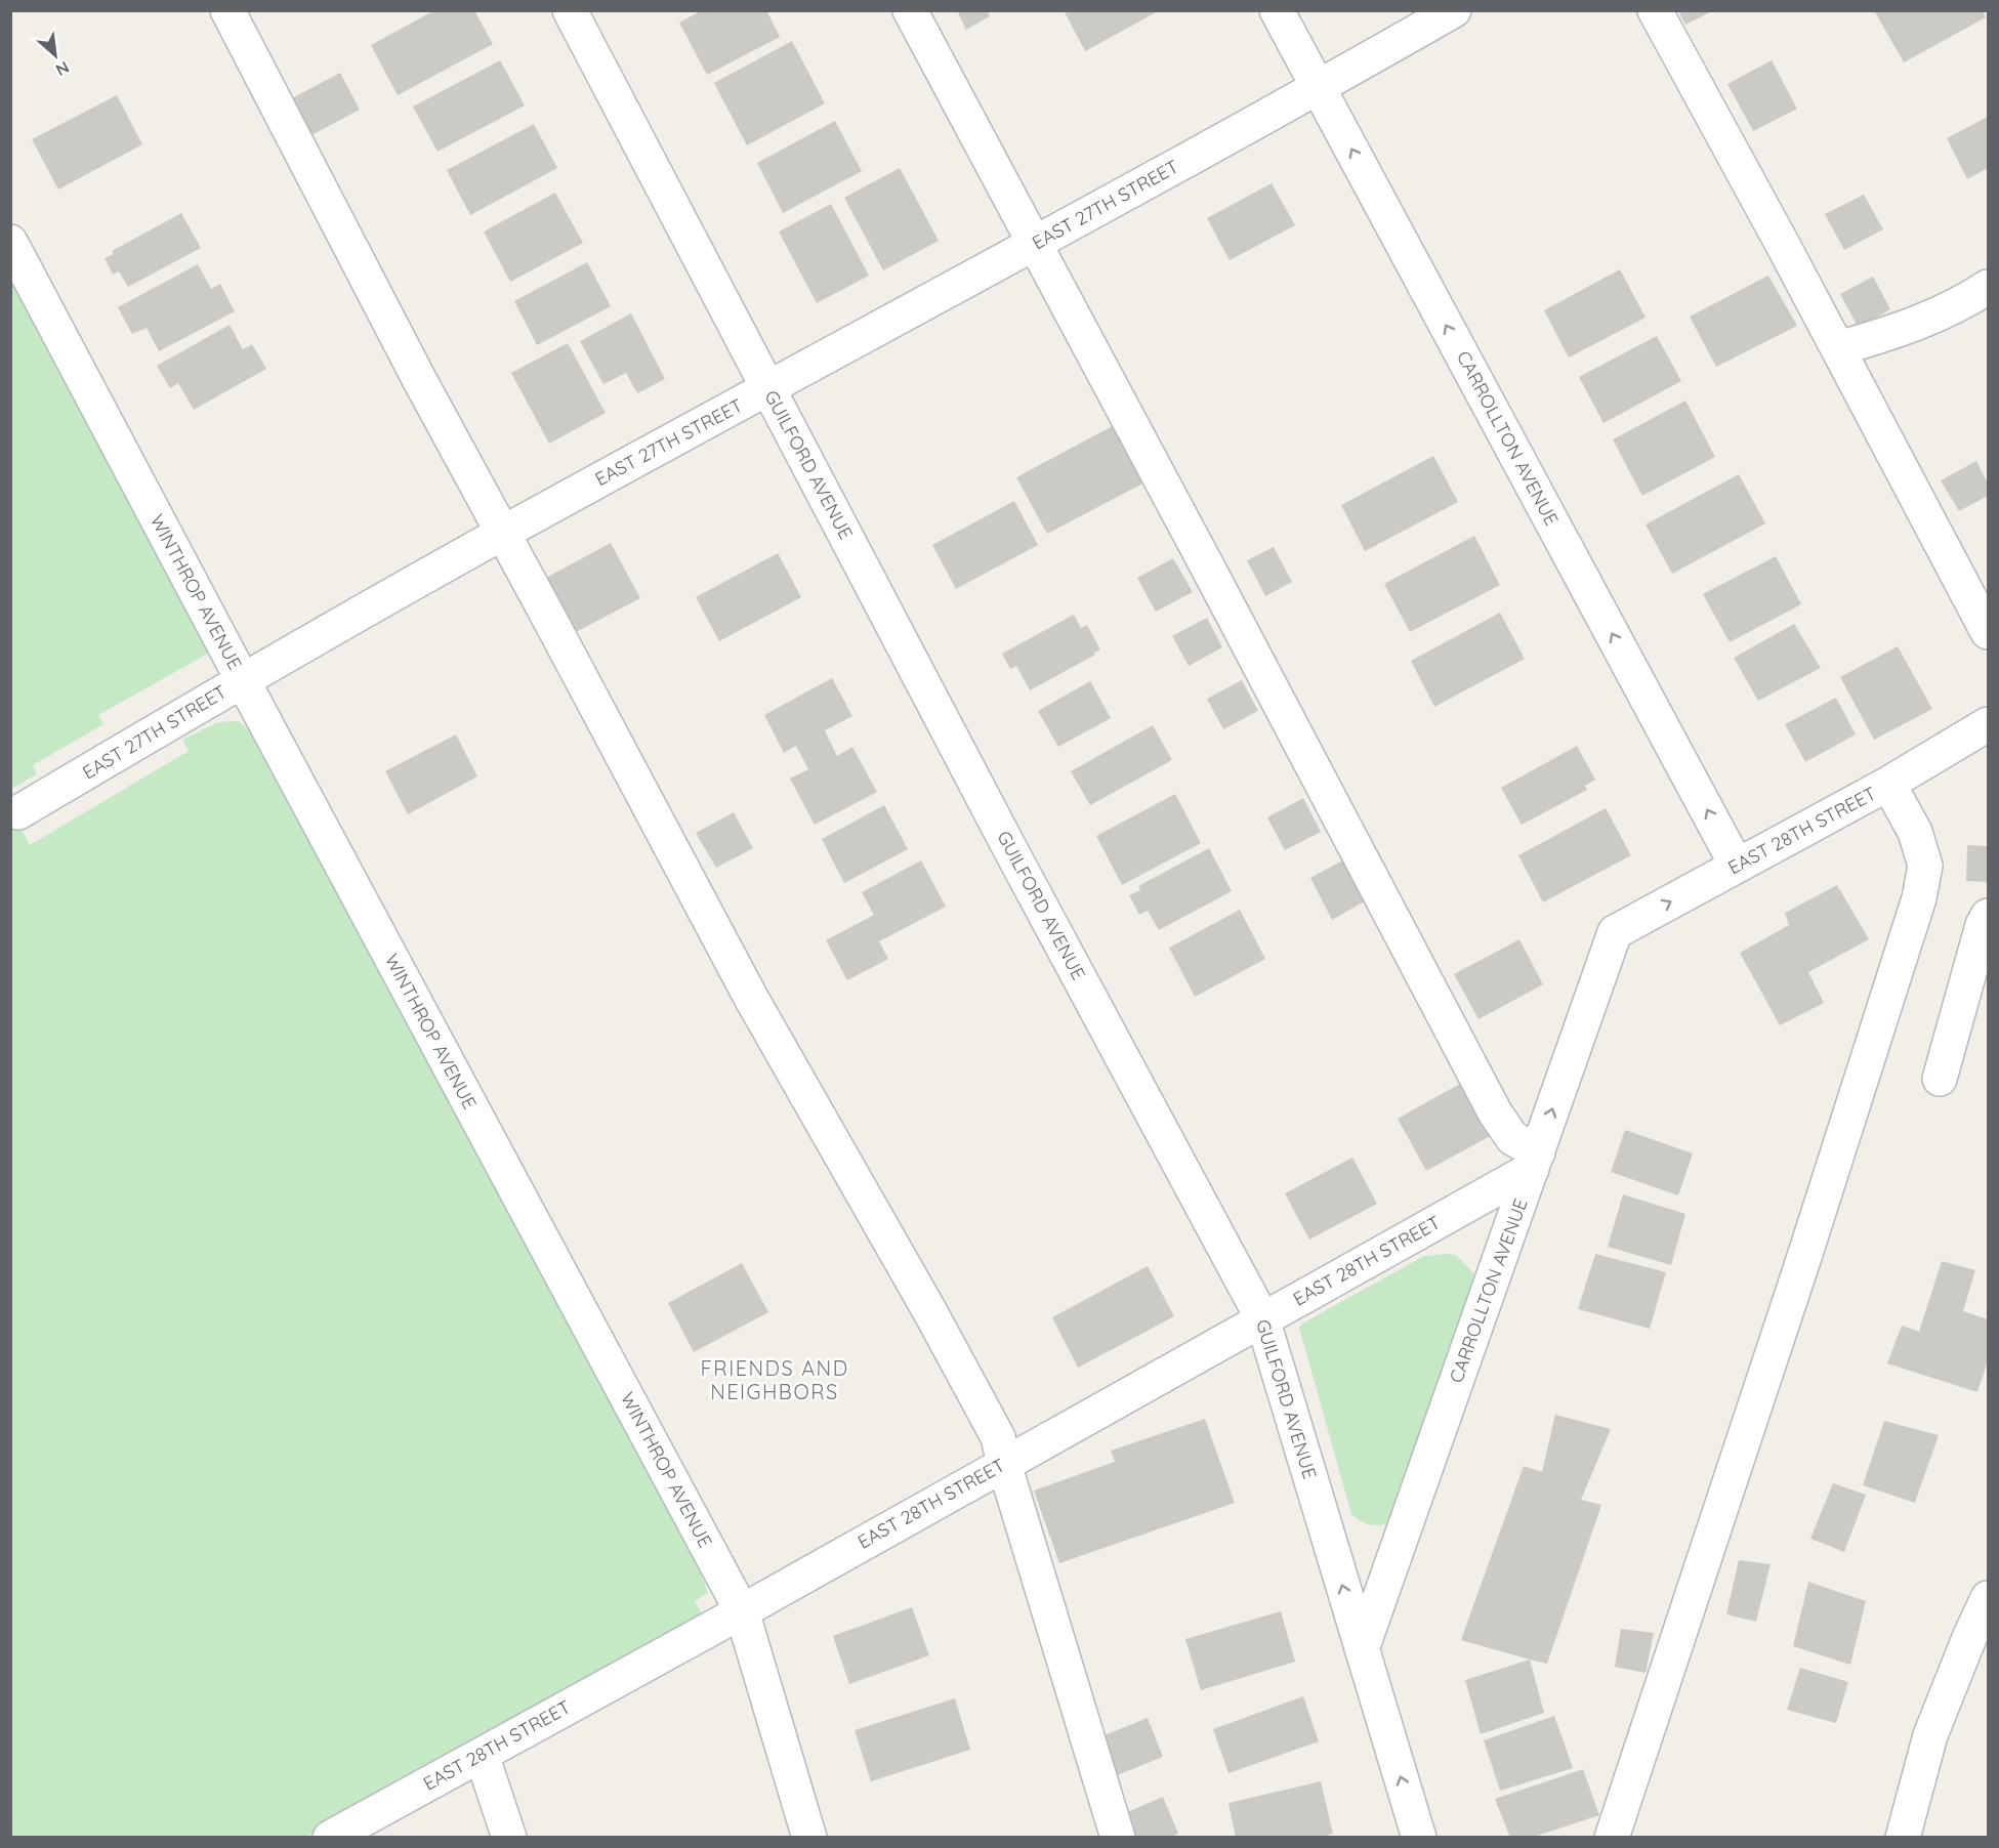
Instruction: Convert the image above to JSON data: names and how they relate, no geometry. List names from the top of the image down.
{
  "streets": {
    "street": [
      "EAST 27TH STREET",
      "CARROLLTON AVENUE",
      "GUILFORD AVENUE",
      "WINTHROP AVENUE",
      "EAST 28TH STREET"
    ]
  },
  "crossings": [
    ["EAST 27TH STREET", "CARROLLTON AVENUE"],
    ["EAST 27TH STREET", "GUILFORD AVENUE"],
    ["EAST 27TH STREET", "WINTHROP AVENUE"],
    ["CARROLLTON AVENUE", "GUILFORD AVENUE"],
    ["CARROLLTON AVENUE", "EAST 28TH STREET"],
    ["GUILFORD AVENUE", "EAST 28TH STREET"],
    ["WINTHROP AVENUE", "EAST 28TH STREET"]
  ],
  "districts": ["FRIENDS AND NEIGHBORS"],
  "north": "bottom right"
}
